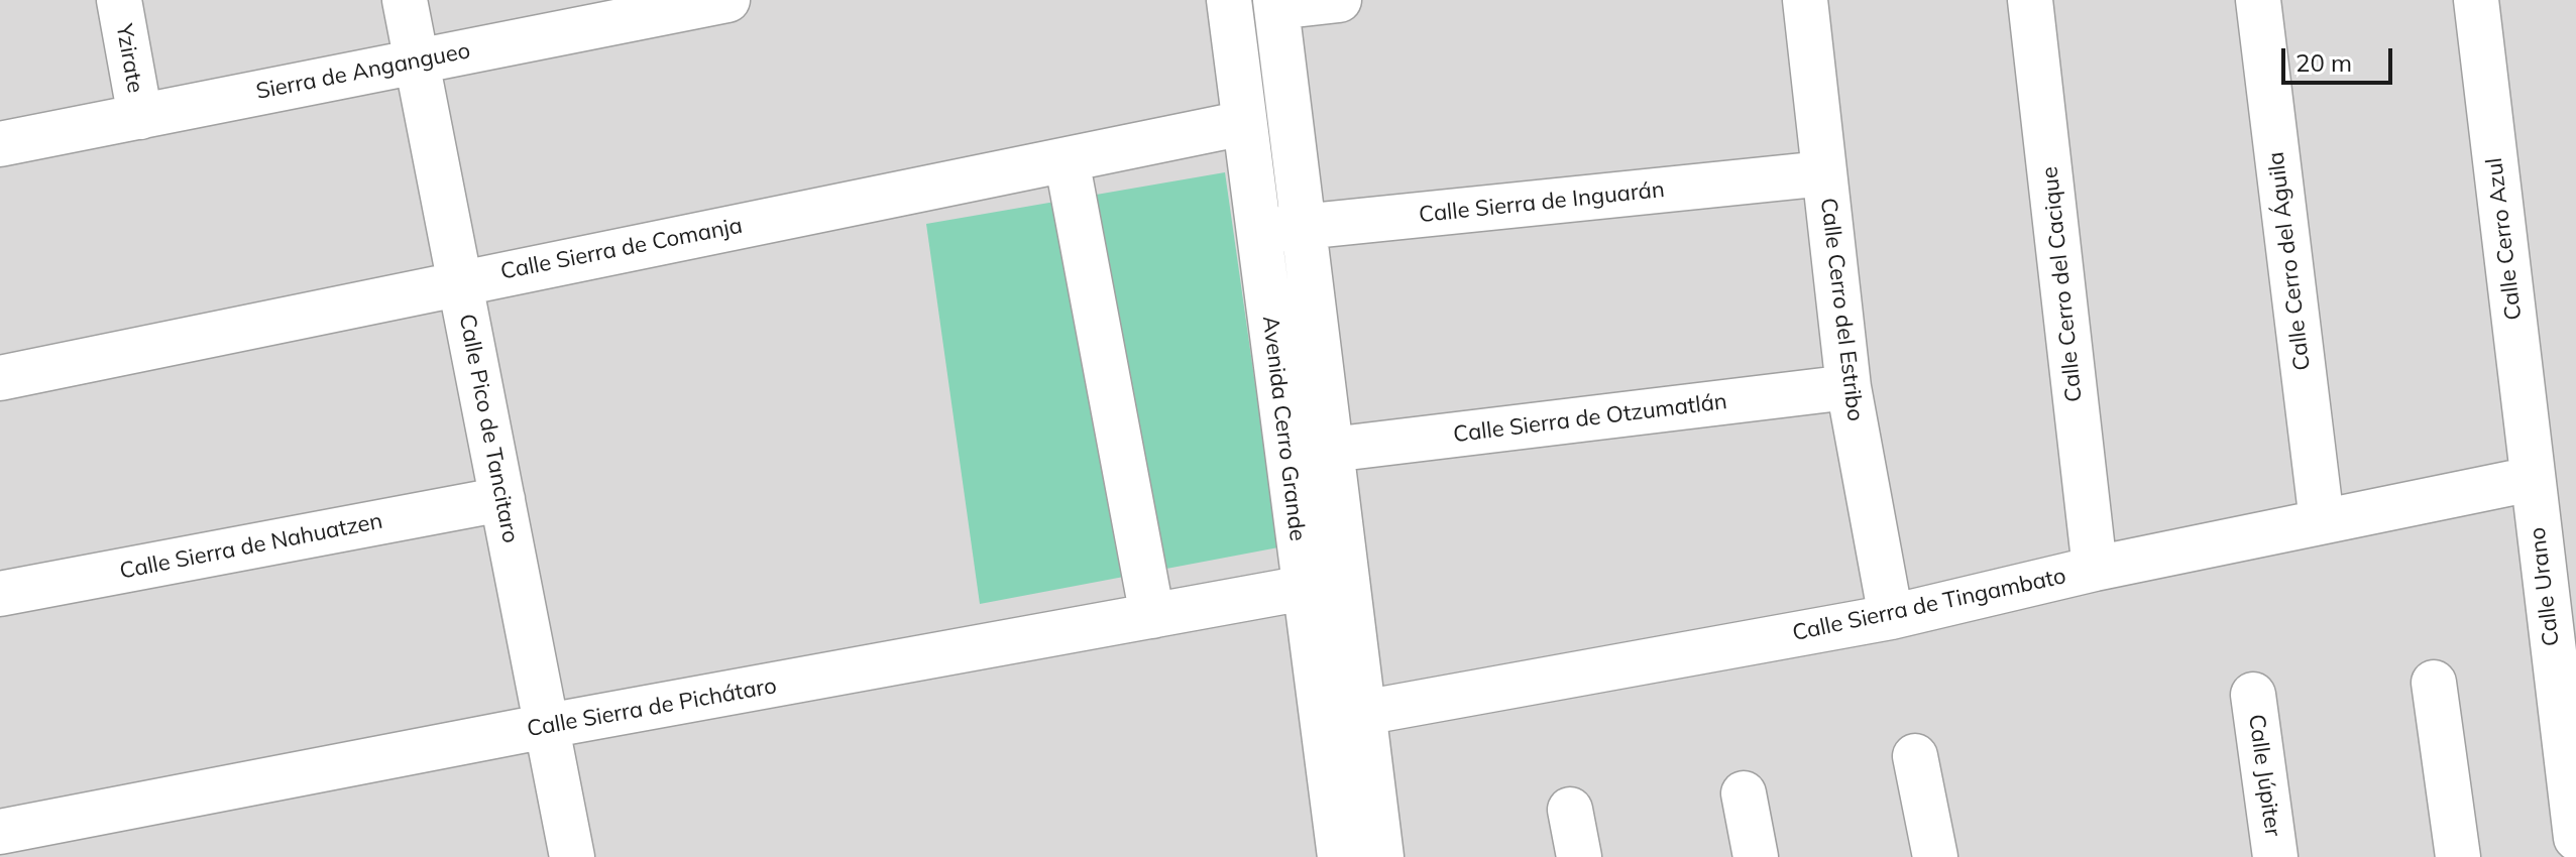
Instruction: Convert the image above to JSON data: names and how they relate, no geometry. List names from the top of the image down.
{
  "streets": {
    "street": [
      "Yzirate",
      "Sierra de Angangueo",
      "Calle Sierra de Inguarán",
      "Calle Cerro Azul",
      "Calle Sierra de Comanja",
      "Calle Cerro del Águila",
      "Calle Cerro del Cacique",
      "Calle Cerro del Estribo",
      "Calle Sierra de Otzumatlán",
      "Calle Pico de Tancitaro",
      "Avenida Cerro Grande",
      "Calle Sierra de Nahuatzen",
      "Calle Urano",
      "Calle Sierra de Tingambato",
      "Calle Sierra de Pichátaro",
      "Calle Júpiter"
    ]
  },
  "crossings": [
    ["Yzirate", "Sierra de Angangueo"],
    ["Sierra de Angangueo", "Calle Pico de Tancitaro"],
    ["Calle Sierra de Inguarán", "Calle Cerro del Estribo"],
    ["Calle Sierra de Inguarán", "Avenida Cerro Grande"],
    ["Calle Cerro Azul", "Calle Urano"],
    ["Calle Cerro Azul", "Calle Sierra de Tingambato"],
    ["Calle Sierra de Comanja", "Calle Pico de Tancitaro"],
    ["Calle Sierra de Comanja", "Avenida Cerro Grande"],
    ["Calle Cerro del Águila", "Calle Sierra de Tingambato"],
    ["Calle Cerro del Cacique", "Calle Sierra de Tingambato"],
    ["Calle Cerro del Estribo", "Calle Sierra de Otzumatlán"],
    ["Calle Cerro del Estribo", "Calle Sierra de Tingambato"],
    ["Calle Sierra de Otzumatlán", "Avenida Cerro Grande"],
    ["Calle Pico de Tancitaro", "Calle Sierra de Nahuatzen"],
    ["Calle Pico de Tancitaro", "Calle Sierra de Pichátaro"],
    ["Avenida Cerro Grande", "Calle Sierra de Tingambato"],
    ["Avenida Cerro Grande", "Calle Sierra de Pichátaro"],
    ["Calle Urano", "Calle Sierra de Tingambato"]
  ],
  "scale_bar": "20 m"
}
